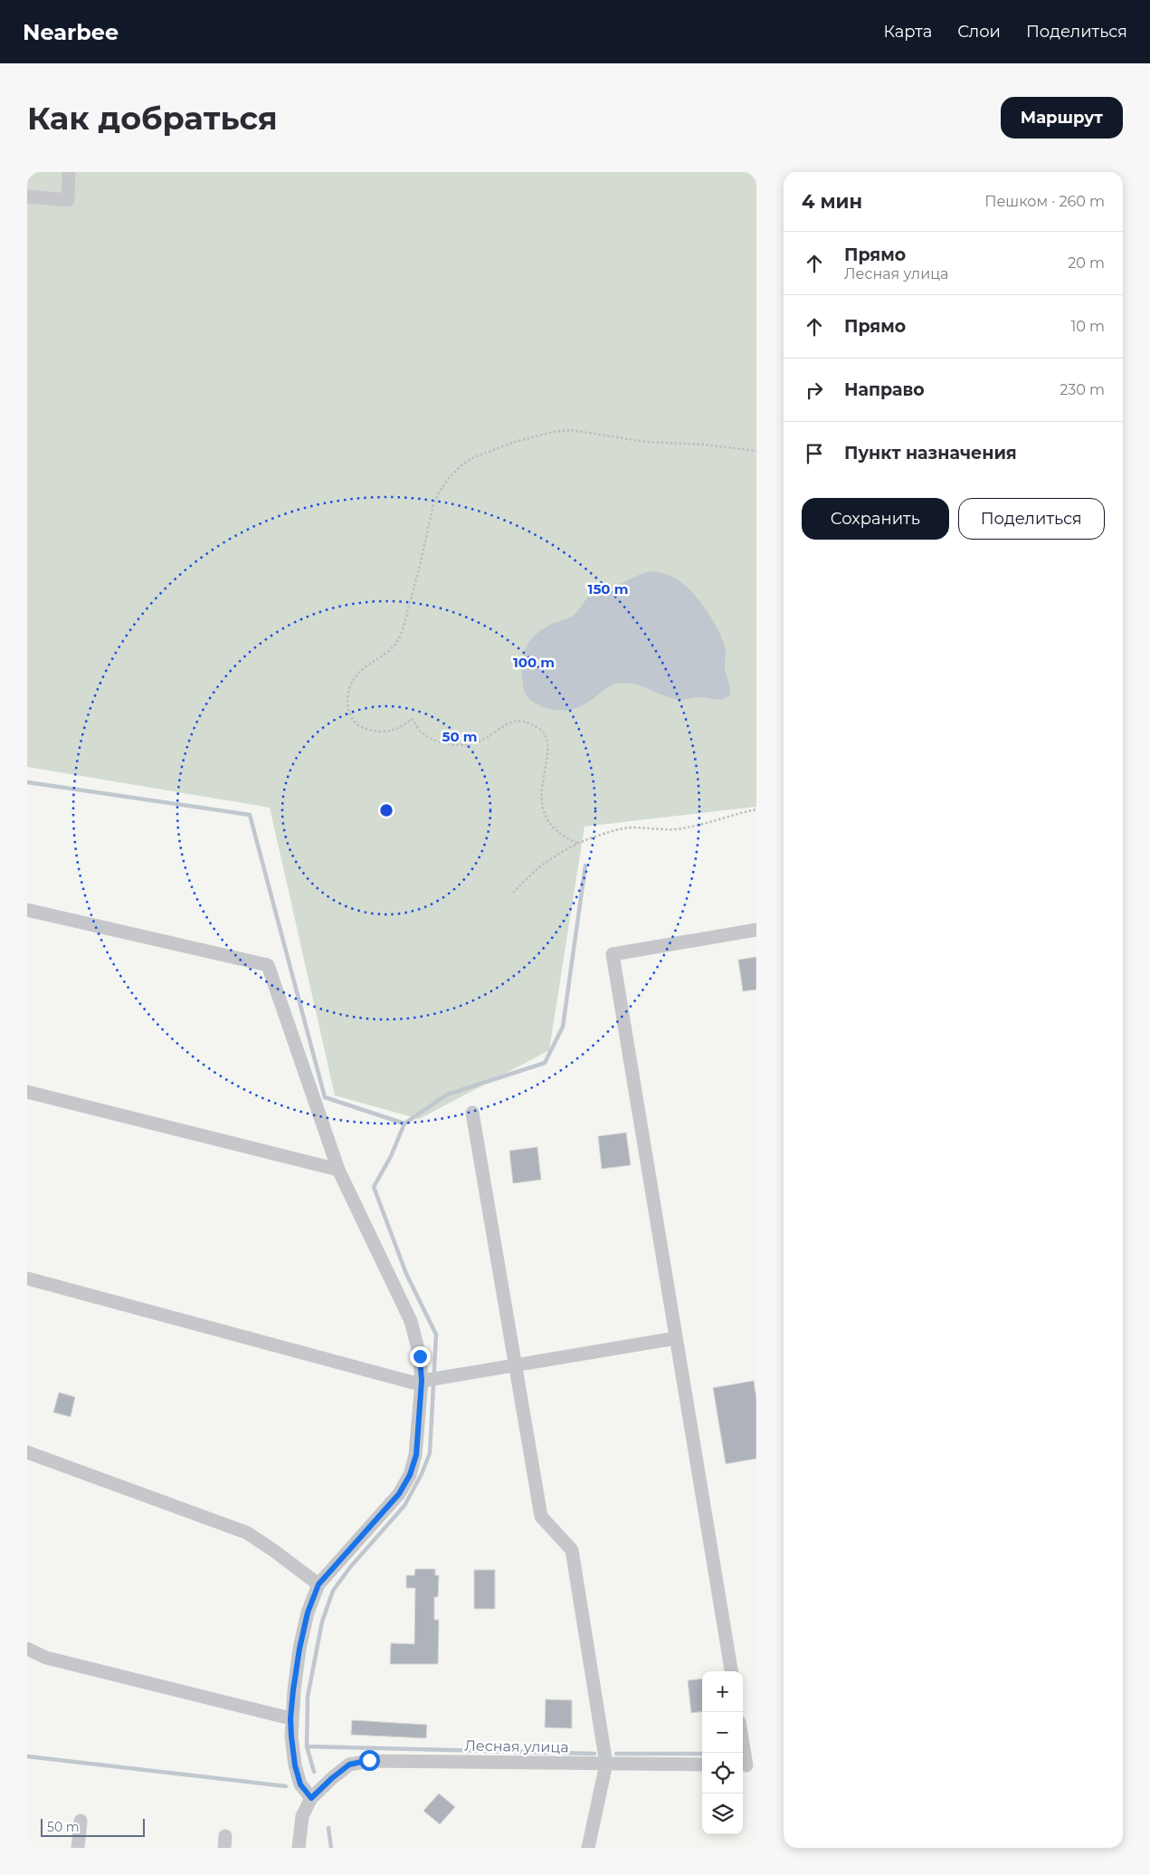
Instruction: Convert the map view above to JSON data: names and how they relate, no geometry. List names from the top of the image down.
{
  "streets": {
    "street": ["Лесная улица"]
  },
  "scale_bar": "50 m",
  "page": {
    "header": "Nearbee",
    "nav": ["Карта", "Слои", "Поделиться"],
    "buttons": [
      "Маршрут",
      ["Сохранить", "Поделиться"]
    ],
    "title": "Как добраться",
    "heading": ["4 мин", "Пешком · 260 m"],
    "list": [
      ["Прямо", "Лесная улица", "20 m"],
      ["Прямо", "10 m"],
      ["Направо", "230 m"],
      "Пункт назначения"
    ],
    "map_buttons": ["+", "−"],
    "scale": "50 m"
  },
  "rings": ["150 m", "100 m", "50 m"]
}
